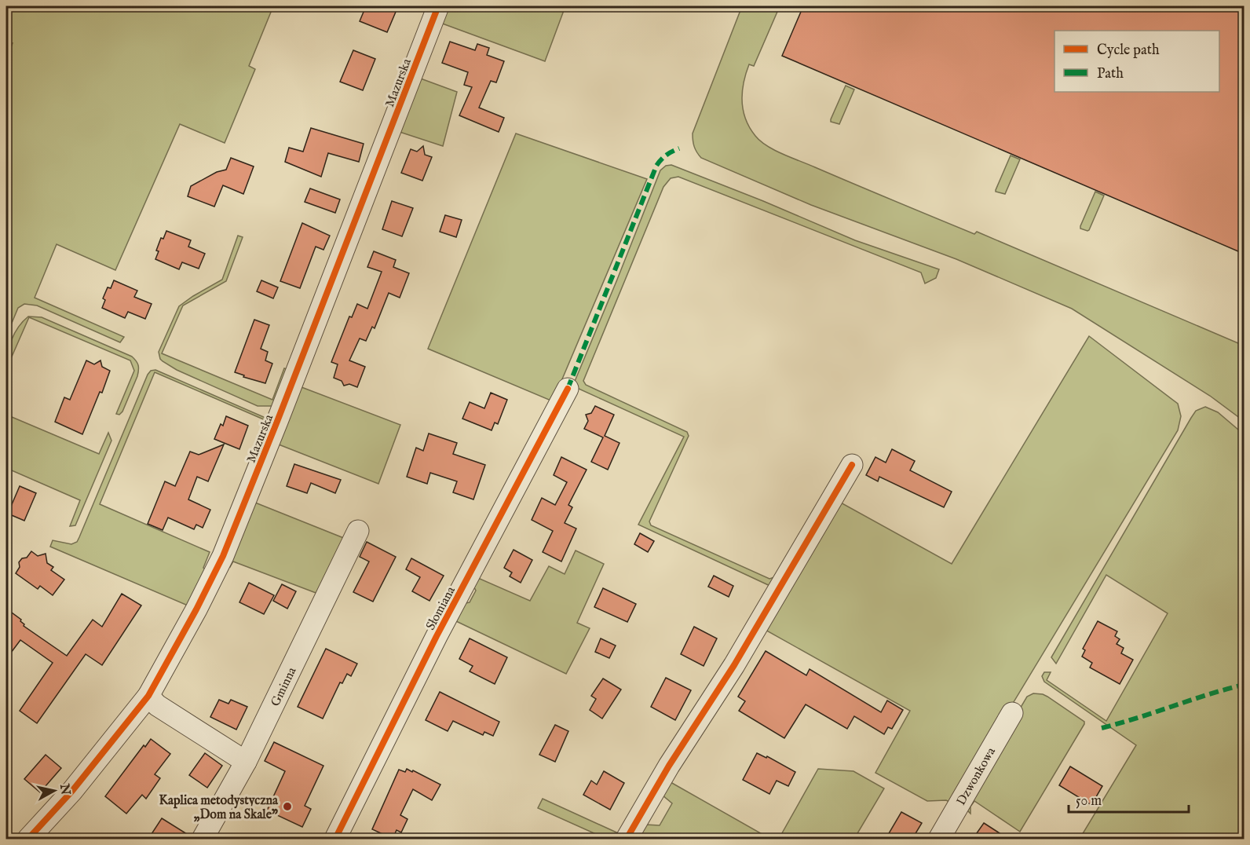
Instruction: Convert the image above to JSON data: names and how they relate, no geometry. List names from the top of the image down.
{
  "streets": {
    "street": [
      "Mazurska",
      "Słomiana",
      "Gminna",
      "Dzwonkowa"
    ]
  },
  "places": ["Kaplica metodystyczna „Dom na Skale”"],
  "legend": ["Cycle path", "Path"],
  "scale_bar": "50 m",
  "north": "right"
}
